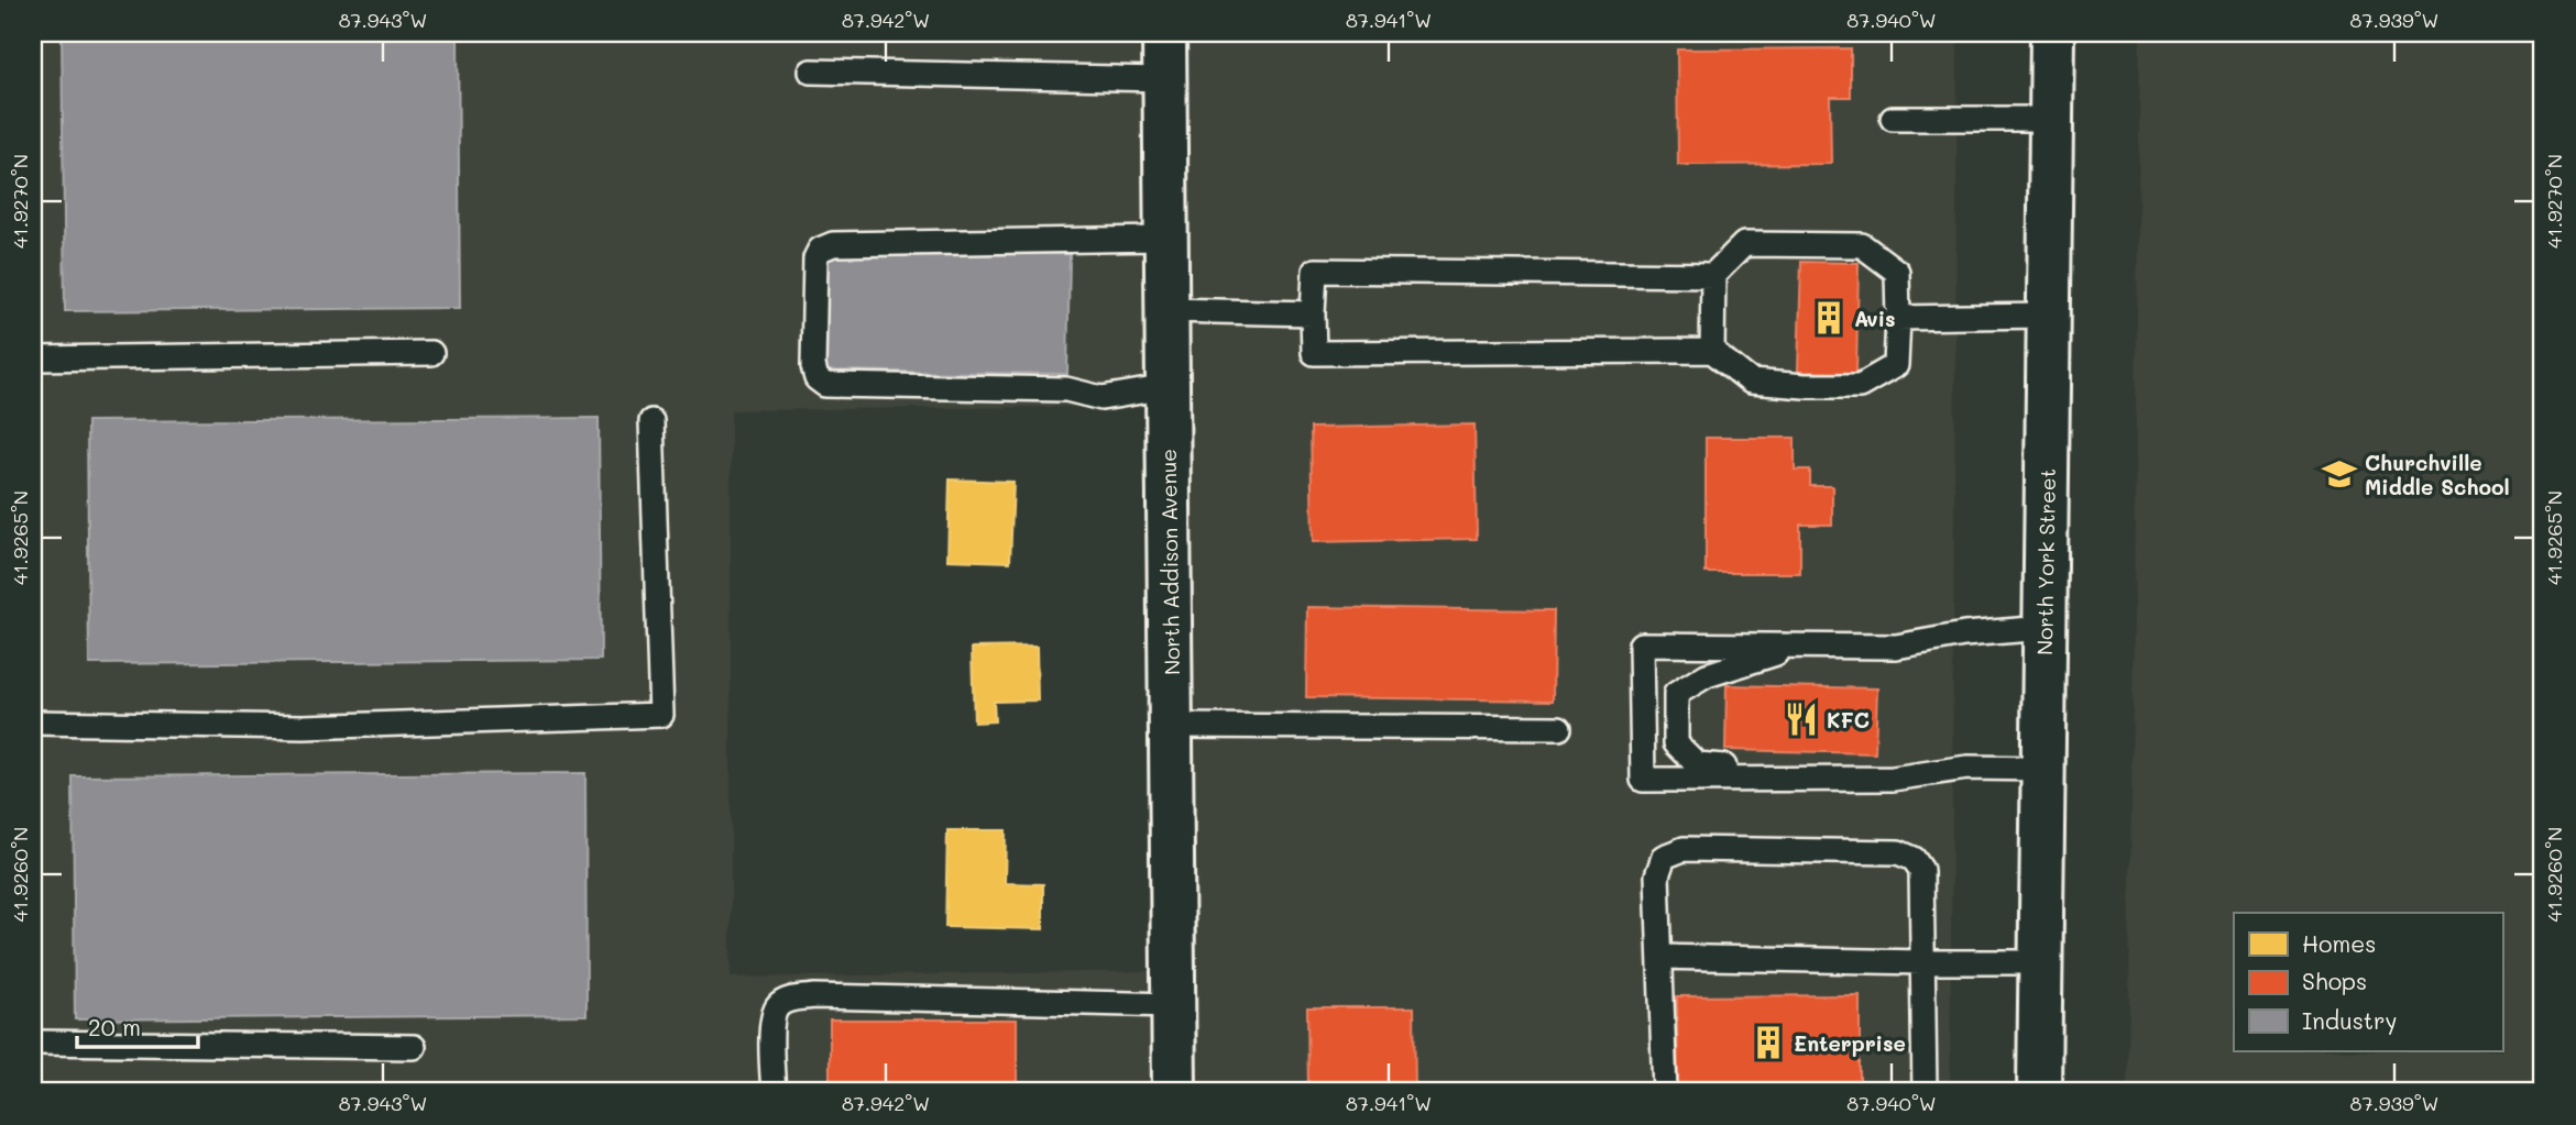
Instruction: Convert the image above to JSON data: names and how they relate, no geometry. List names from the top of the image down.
{
  "streets": {
    "street": ["North Addison Avenue", "North York Street"]
  },
  "places": {
    "building": ["Avis", "Enterprise"],
    "school or university": ["Churchville Middle School"],
    "restaurant": ["KFC"]
  },
  "legend": ["Homes", "Shops", "Industry"],
  "scale_bar": "20 m",
  "coordinates": [
    "87.943°W",
    "87.942°W",
    "87.941°W",
    "87.940°W",
    "87.939°W",
    "41.9270°N",
    "41.9265°N",
    "41.9260°N"
  ]
}
